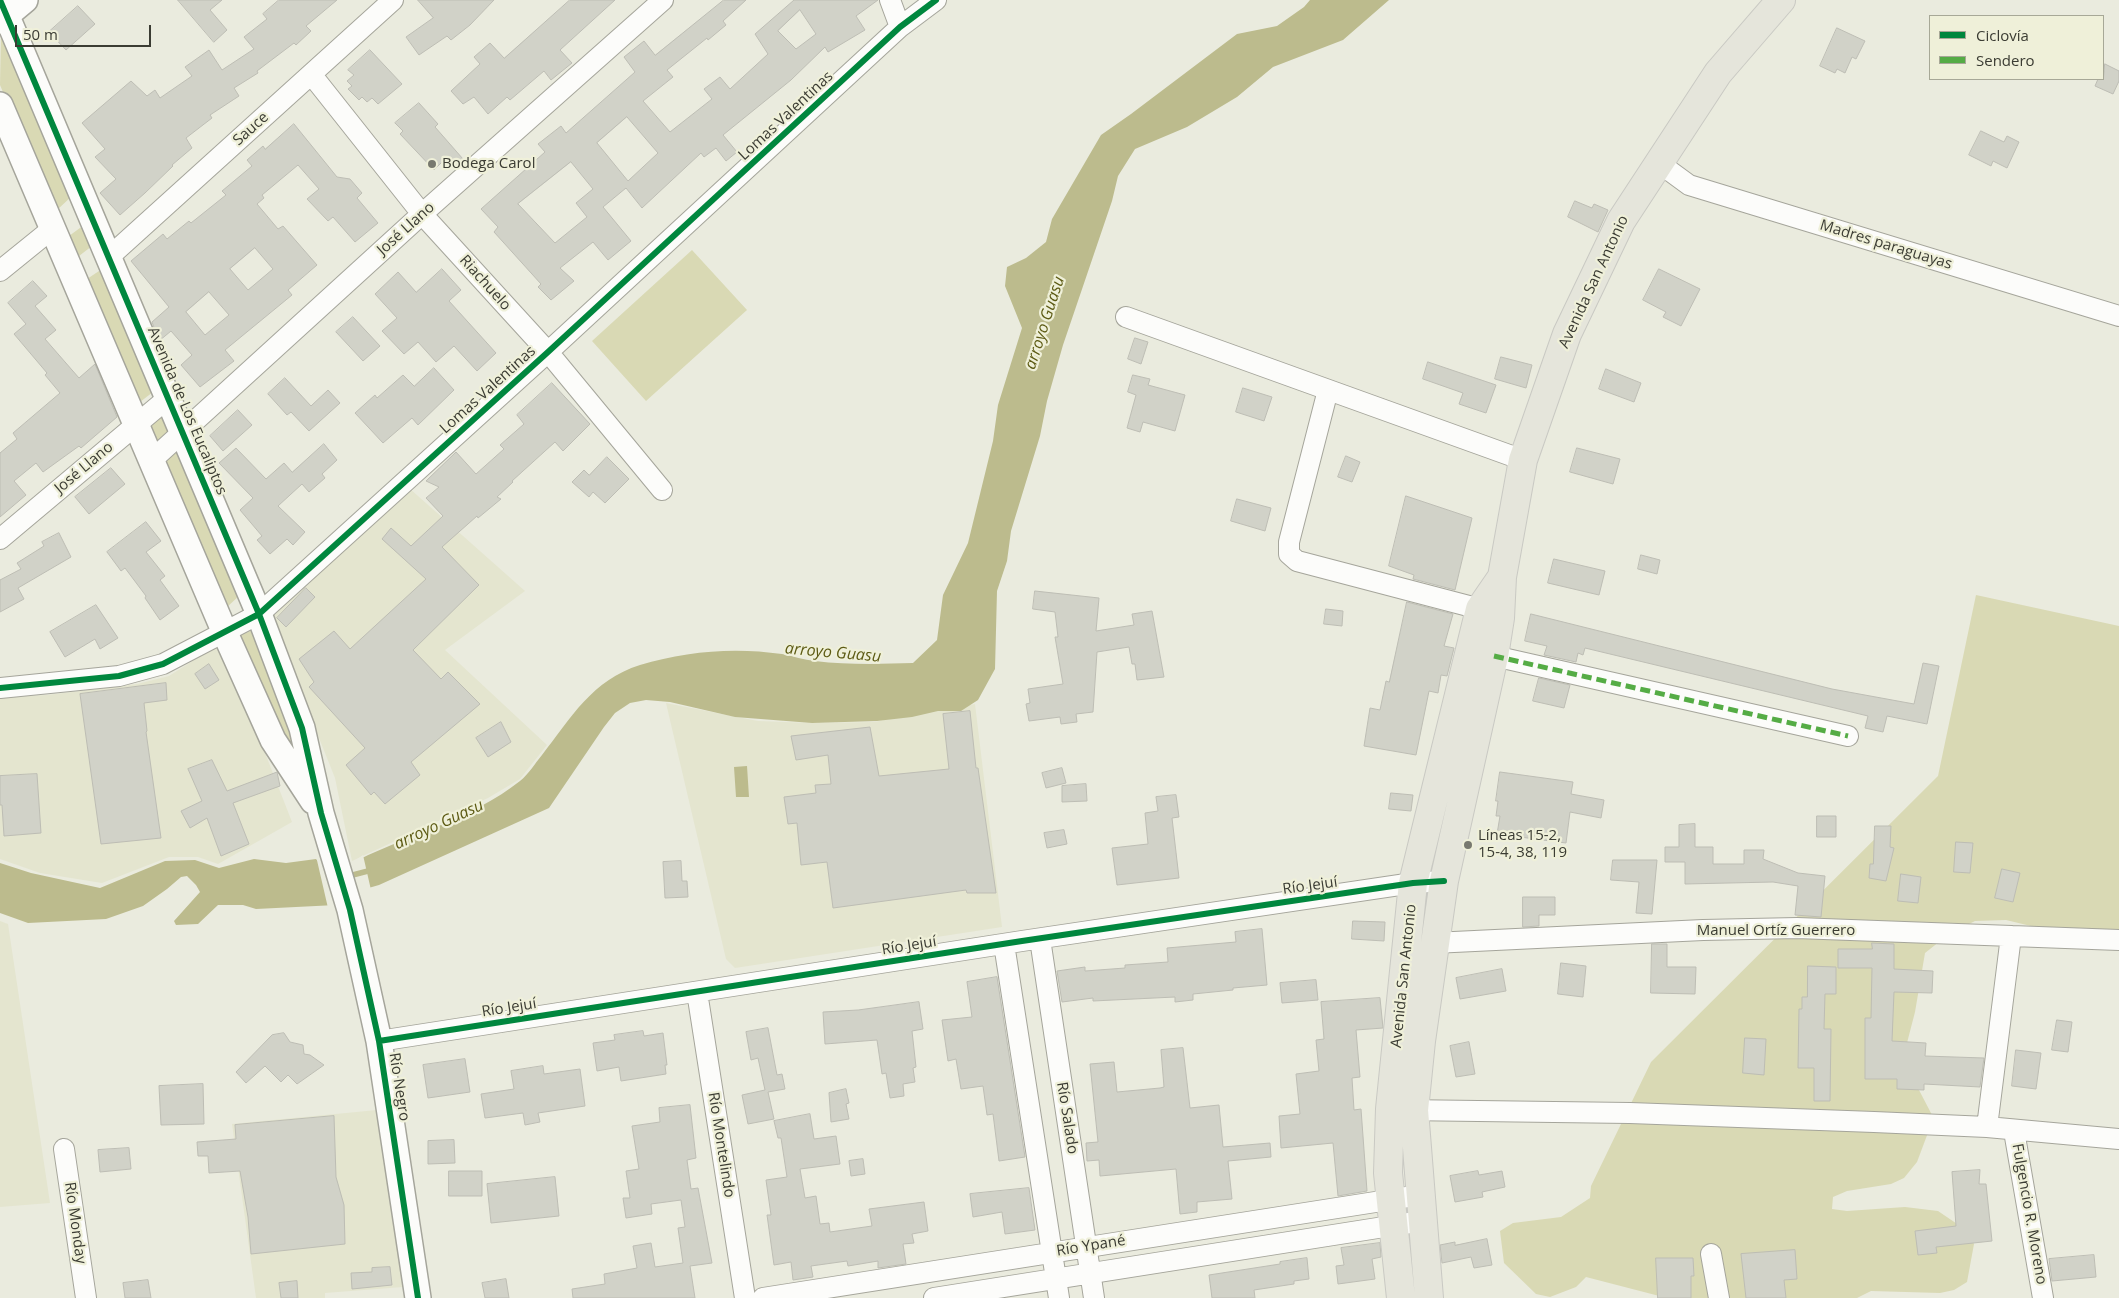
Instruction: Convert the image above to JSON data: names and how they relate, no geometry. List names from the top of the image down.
{
  "streets": {
    "main road": ["Avenida San Antonio"],
    "street": [
      "Lomas Valentinas",
      "Sauce",
      "José Llano",
      "Madres paraguayas",
      "Riachuelo",
      "Avenida de Los Eucaliptos",
      "Río Jejuí",
      "Manuel Ortíz Guerrero",
      "Río Negro",
      "Río Salado",
      "Río Montelindo",
      "Fulgencio R. Moreno",
      "Río Monday",
      "Río Ypané"
    ]
  },
  "crossings": [
    ["Lomas Valentinas", "Riachuelo"],
    ["Lomas Valentinas", "Avenida de Los Eucaliptos"],
    ["Sauce", "Riachuelo"],
    ["Sauce", "Avenida de Los Eucaliptos"],
    ["José Llano", "Riachuelo"],
    ["José Llano", "Avenida de Los Eucaliptos"],
    ["Madres paraguayas", "Avenida San Antonio"],
    ["Avenida San Antonio", "Río Jejuí"],
    ["Avenida San Antonio", "Manuel Ortíz Guerrero"],
    ["Avenida San Antonio", "Río Ypané"],
    ["Avenida de Los Eucaliptos", "Río Negro"],
    ["Río Jejuí", "Río Negro"],
    ["Río Jejuí", "Río Salado"],
    ["Río Jejuí", "Río Montelindo"],
    ["Río Salado", "Río Ypané"]
  ],
  "water": ["arroyo Guasu"],
  "places": ["Bodega Carol", "Líneas 15-2, 15-4, 38, 119"],
  "legend": ["Ciclovía", "Sendero"],
  "scale_bar": "50 m"
}
